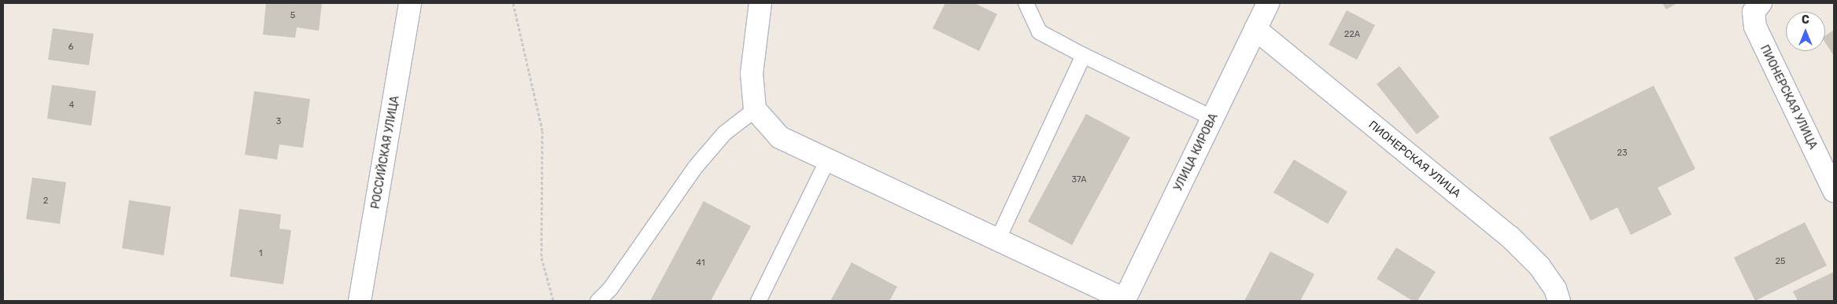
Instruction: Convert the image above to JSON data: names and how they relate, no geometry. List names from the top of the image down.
{
  "streets": {
    "street": ["ПИОНЕРСКАЯ УЛИЦА", "РОССИЙСКАЯ УЛИЦА", "УЛИЦА КИРОВА"]
  },
  "crossings": [
    ["ПИОНЕРСКАЯ УЛИЦА", "УЛИЦА КИРОВА"]
  ],
  "house_numbers": [
    "5",
    "22А",
    "6",
    "4",
    "3",
    "23",
    "37A",
    "2",
    "1",
    "25",
    "41"
  ],
  "north": "top"
}
